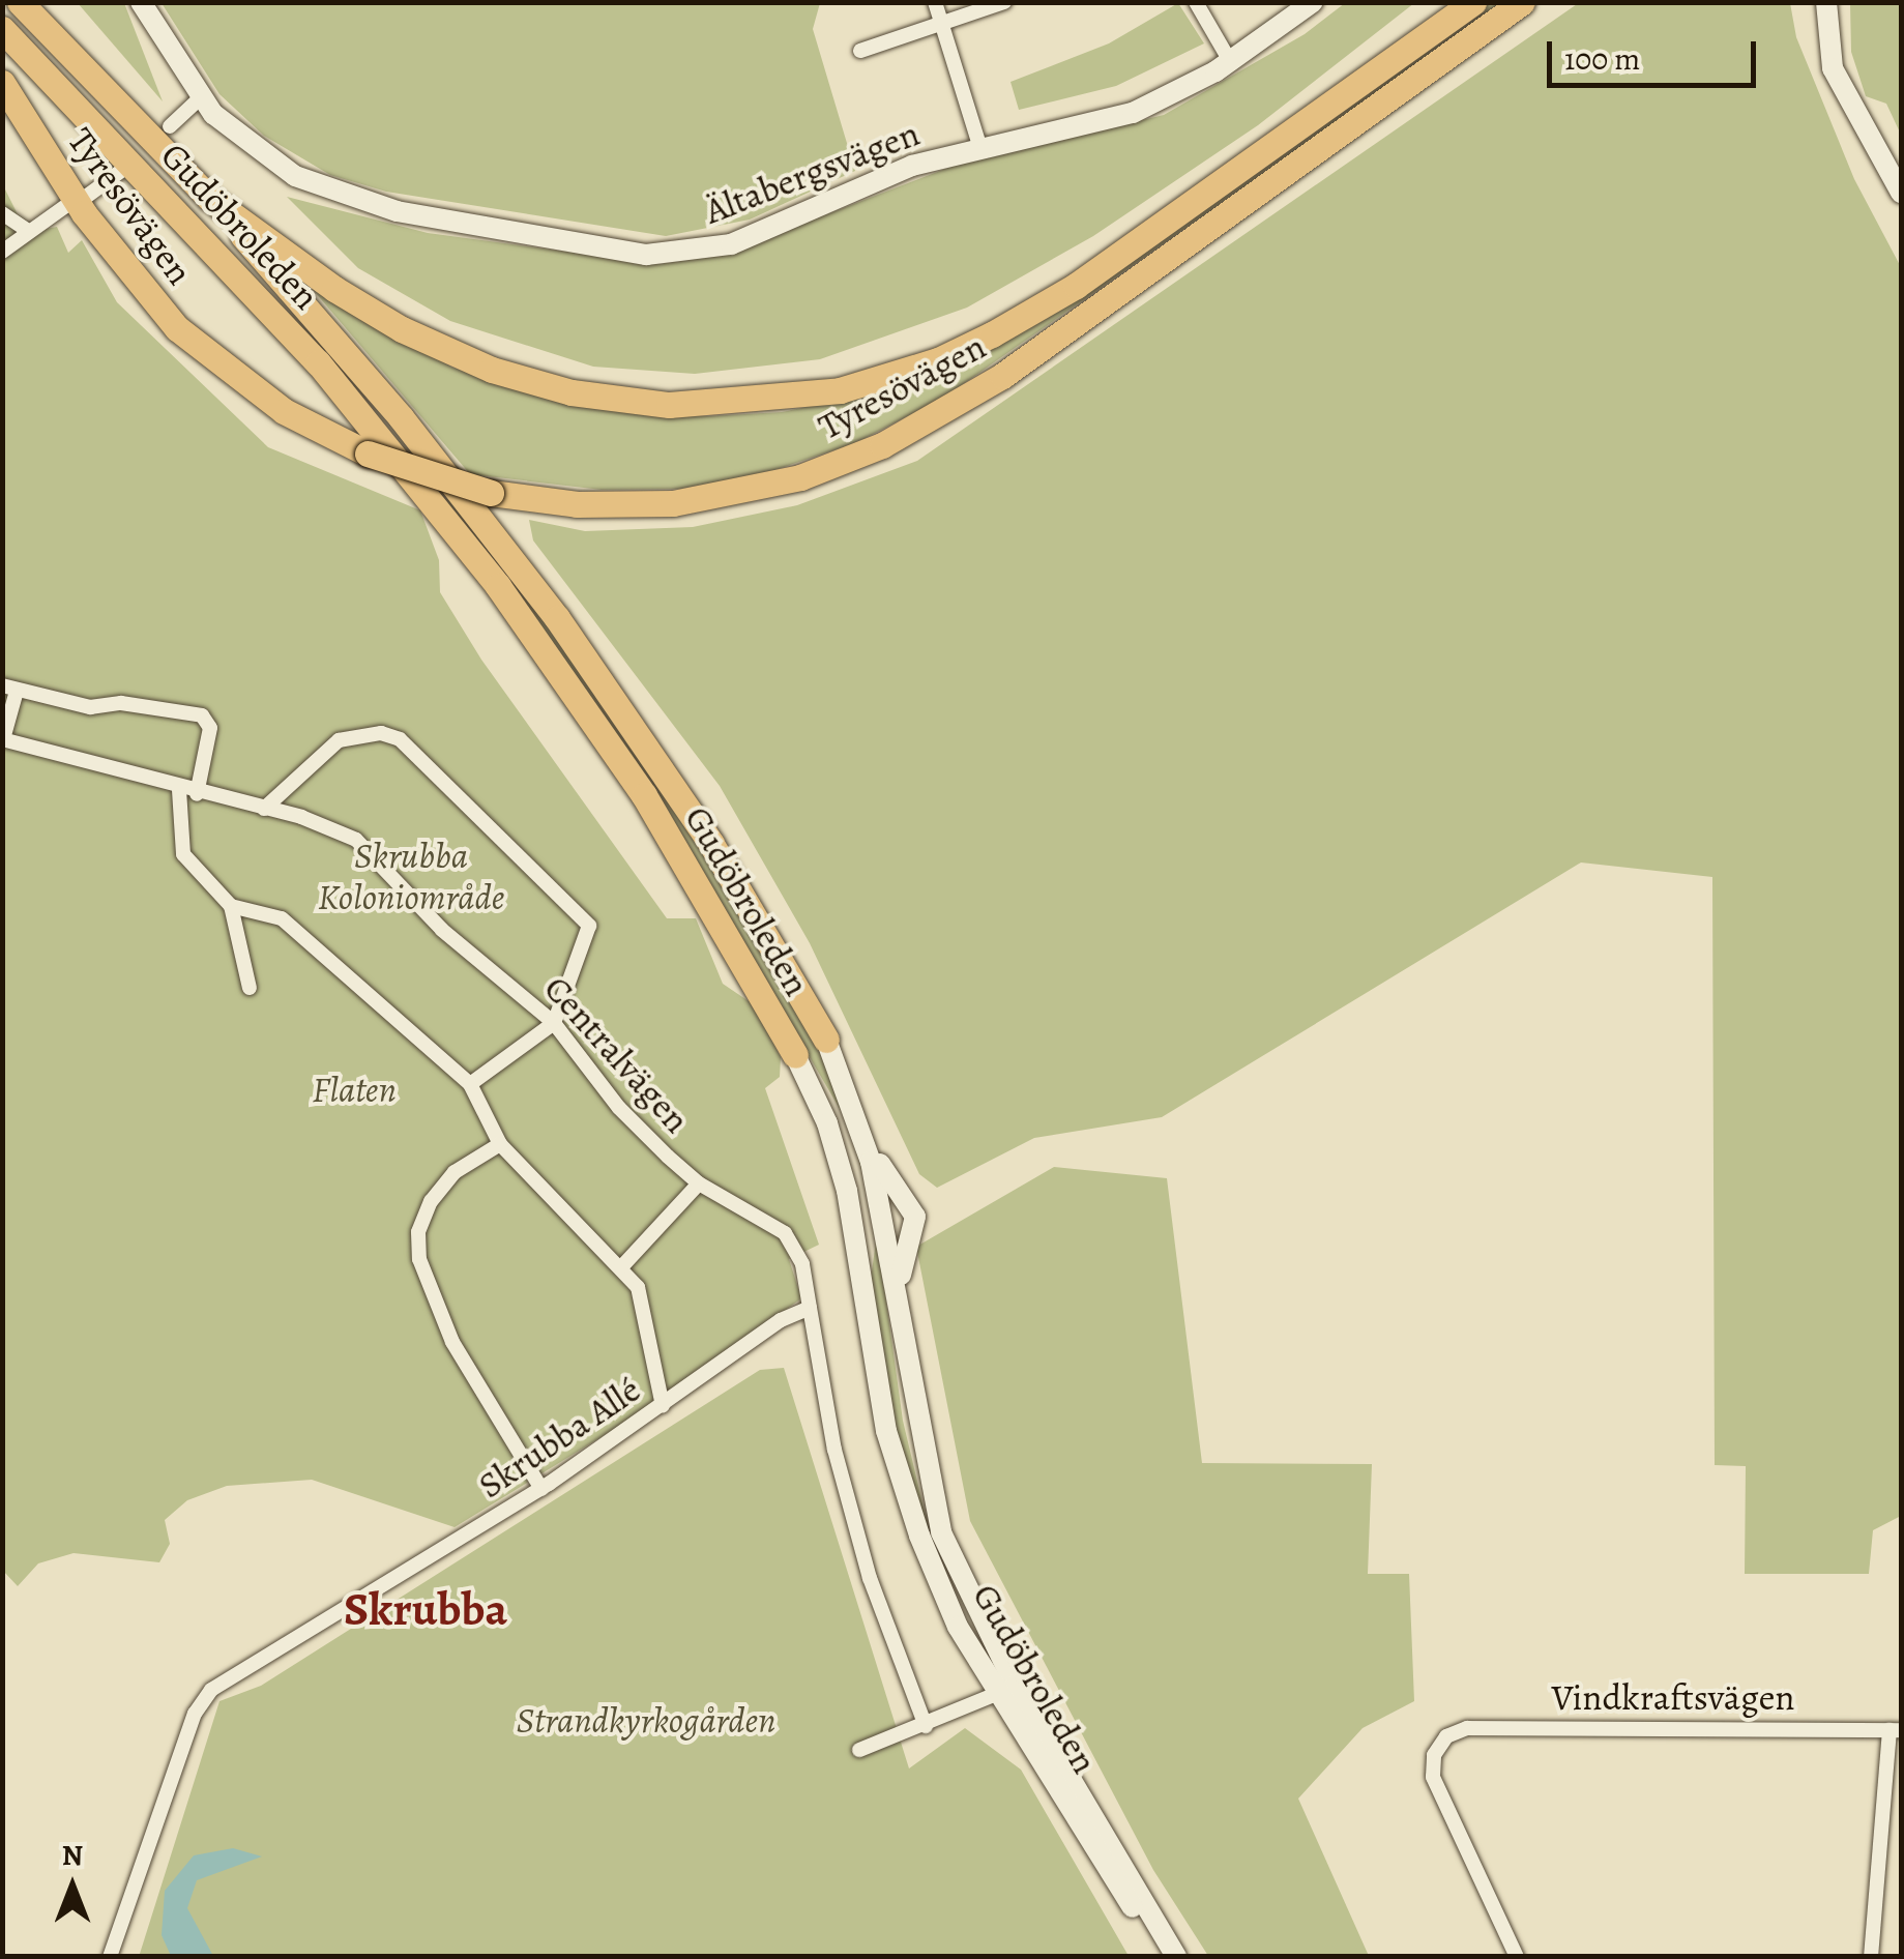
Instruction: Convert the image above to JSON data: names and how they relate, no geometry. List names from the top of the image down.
{
  "streets": {
    "highway": ["Tyresövägen", "Gudöbroleden"],
    "main road": ["Ältabergsvägen"],
    "street": ["Centralvägen", "Skrubba Allé", "Vindkraftsvägen"]
  },
  "crossings": [
    ["Tyresövägen", "Gudöbroleden"],
    ["Centralvägen", "Skrubba Allé"]
  ],
  "districts": ["Skrubba"],
  "parks": ["Skrubba Koloniområde", "Flaten", "Strandkyrkogården"],
  "scale_bar": "100 m",
  "north": "top"
}
